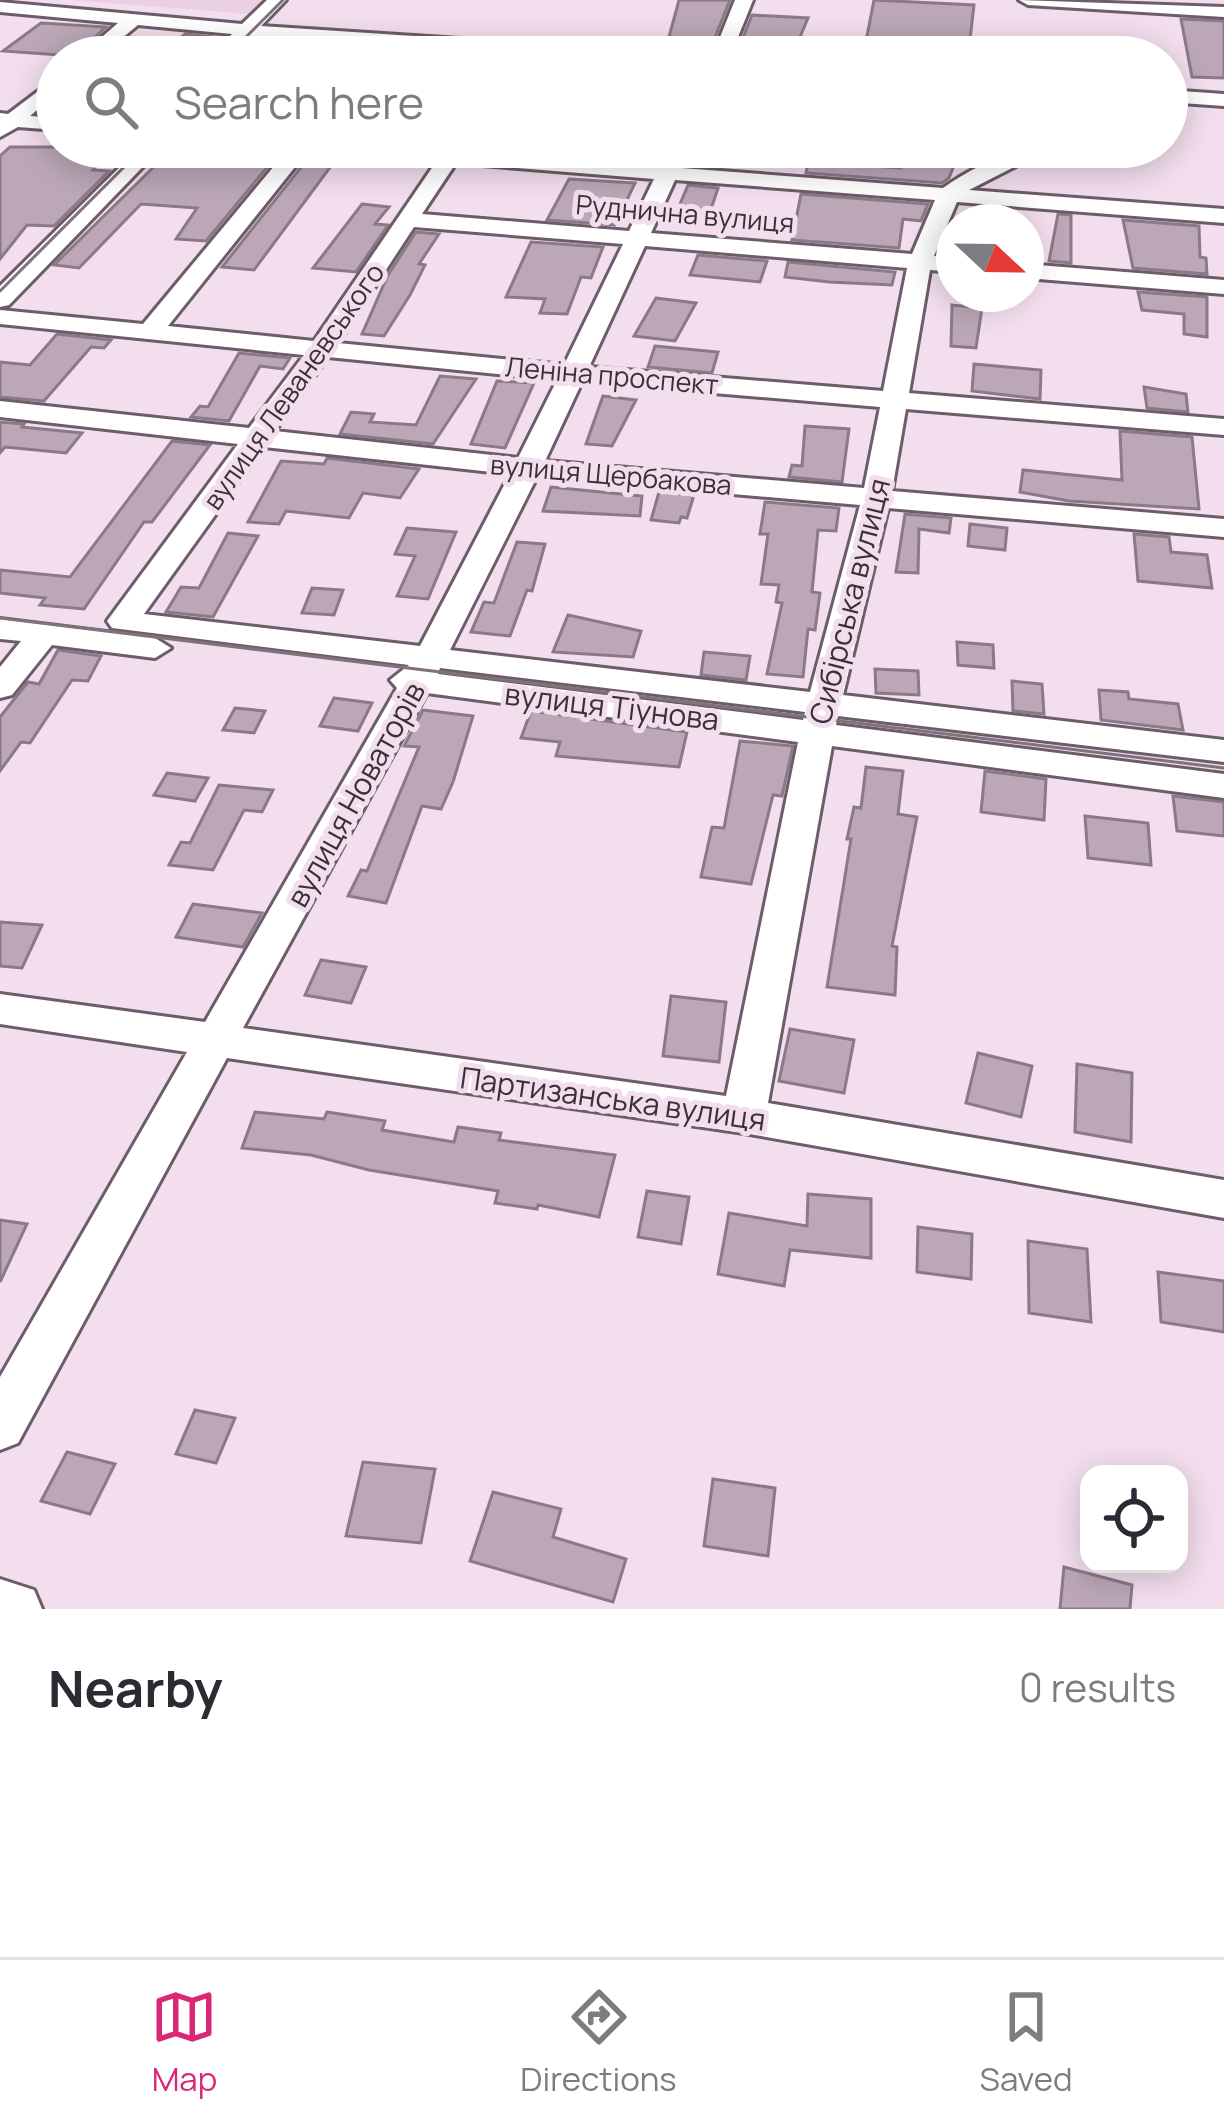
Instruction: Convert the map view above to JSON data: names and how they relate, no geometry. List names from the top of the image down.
{
  "streets": {
    "street": [
      "Руднична вулиця",
      "Леніна проспект",
      "вулиця Леваневського",
      "вулиця Щербакова",
      "Сибірська вулиця",
      "вулиця Тіунова",
      "вулиця Новаторів",
      "Партизанська вулиця"
    ]
  },
  "crossings": [
    ["Руднична вулиця", "вулиця Леваневського"],
    ["Руднична вулиця", "Сибірська вулиця"],
    ["Руднична вулиця", "вулиця Новаторів"],
    ["Леніна проспект", "вулиця Леваневського"],
    ["Леніна проспект", "Сибірська вулиця"],
    ["Леніна проспект", "вулиця Новаторів"],
    ["вулиця Леваневського", "вулиця Щербакова"],
    ["вулиця Леваневського", "вулиця Тіунова"],
    ["вулиця Леваневського", "вулиця Новаторів"],
    ["вулиця Щербакова", "Сибірська вулиця"],
    ["вулиця Щербакова", "вулиця Новаторів"],
    ["Сибірська вулиця", "вулиця Тіунова"],
    ["Сибірська вулиця", "Партизанська вулиця"],
    ["вулиця Тіунова", "вулиця Новаторів"],
    ["вулиця Новаторів", "Партизанська вулиця"]
  ],
  "north": "right",
  "page": {
    "search": "Search here",
    "heading": ["Nearby", "0 results"],
    "nav": ["Map", "Directions", "Saved"]
  }
}
